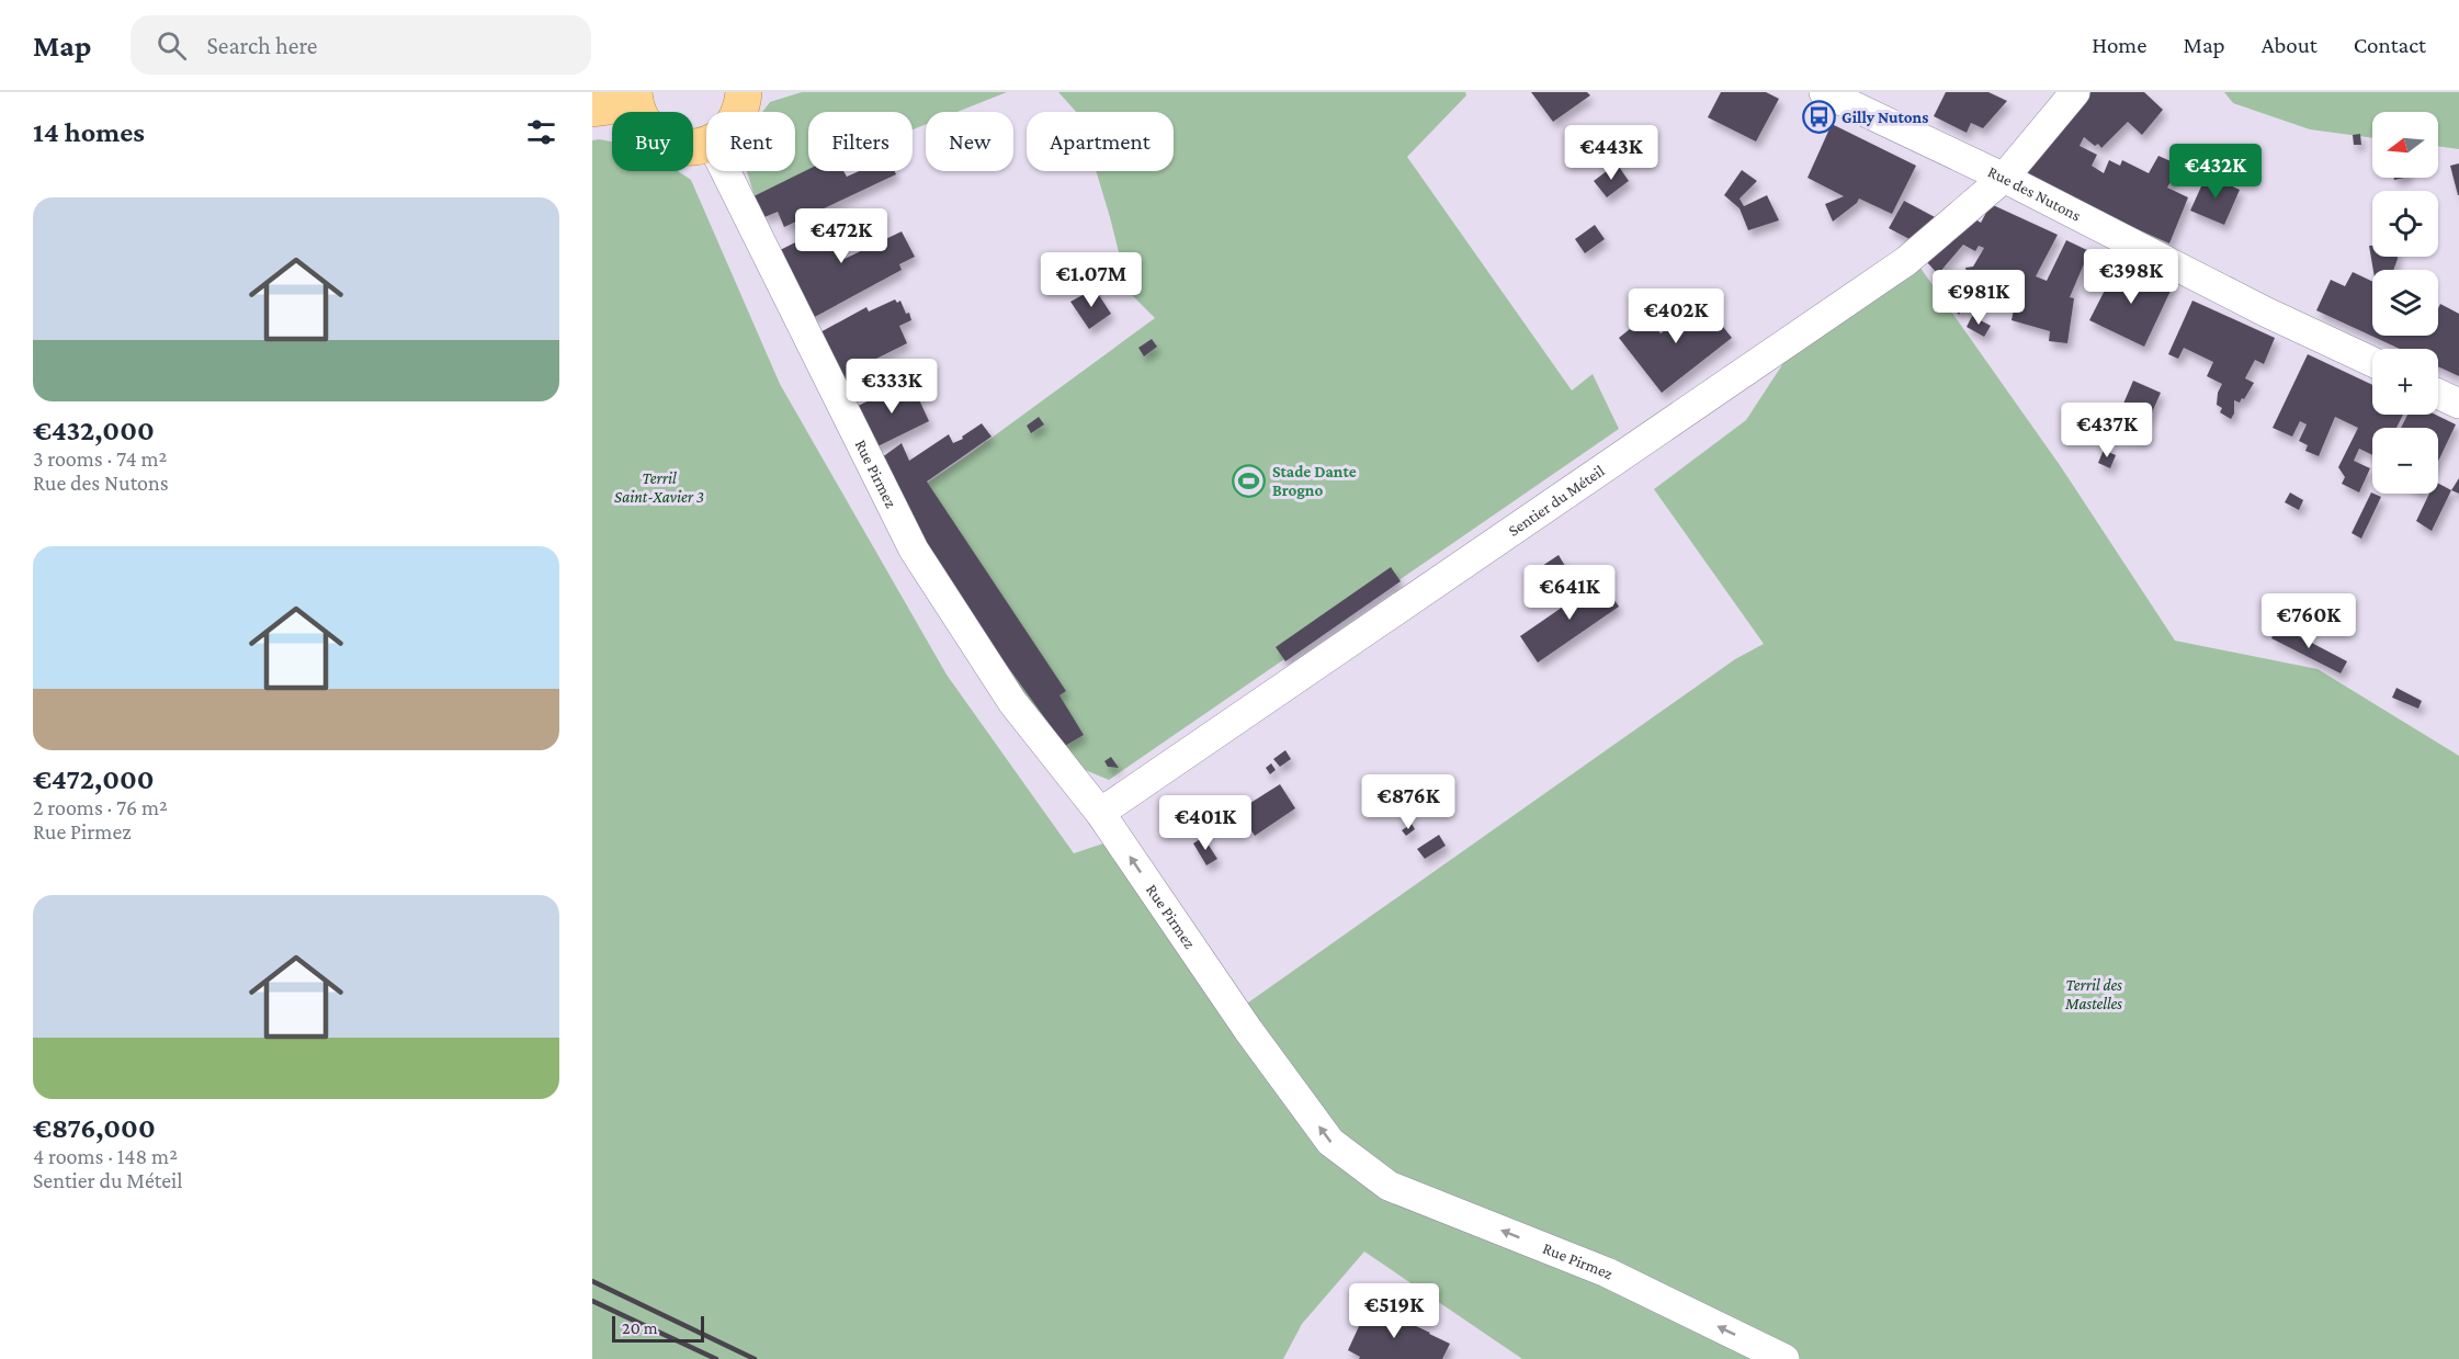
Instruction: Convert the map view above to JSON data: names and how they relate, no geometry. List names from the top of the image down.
{
  "streets": {
    "street": ["Rue des Nutons", "Rue Pirmez", "Sentier du Méteil"]
  },
  "crossings": [
    ["Rue des Nutons", "Sentier du Méteil"],
    ["Rue Pirmez", "Sentier du Méteil"]
  ],
  "one_way": ["Rue Pirmez"],
  "parks": ["Terril Saint-Xavier 3", "Terril des Mastelles"],
  "places": {
    "bus stop": ["Gilly Nutons"],
    "sports": ["Stade Dante Brogno"]
  },
  "scale_bar": "20 m",
  "north": "left",
  "page": {
    "header": "Map",
    "search": "Search here",
    "nav": [
      "Home",
      "Map",
      "About",
      "Contact"
    ],
    "heading": "14 homes",
    "map_buttons": ["+", "−"],
    "chip": [
      "Buy",
      "Rent",
      "Filters",
      "New",
      "Apartment"
    ],
    "price": [
      "€443K",
      "€432K",
      "€472K",
      "€398K",
      "€1.07M",
      "€981K",
      "€402K",
      "€333K",
      "€437K",
      "€641K",
      "€760K",
      "€876K",
      "€401K",
      "€519K"
    ],
    "list": [
      {
        "name": "€432,000",
        "note": "3 rooms · 74 m² · Rue des Nutons"
      },
      {
        "name": "€472,000",
        "note": "2 rooms · 76 m² · Rue Pirmez"
      },
      {
        "name": "€876,000",
        "note": "4 rooms · 148 m² · Sentier du Méteil"
      }
    ],
    "scale": "20 m"
  }
}
